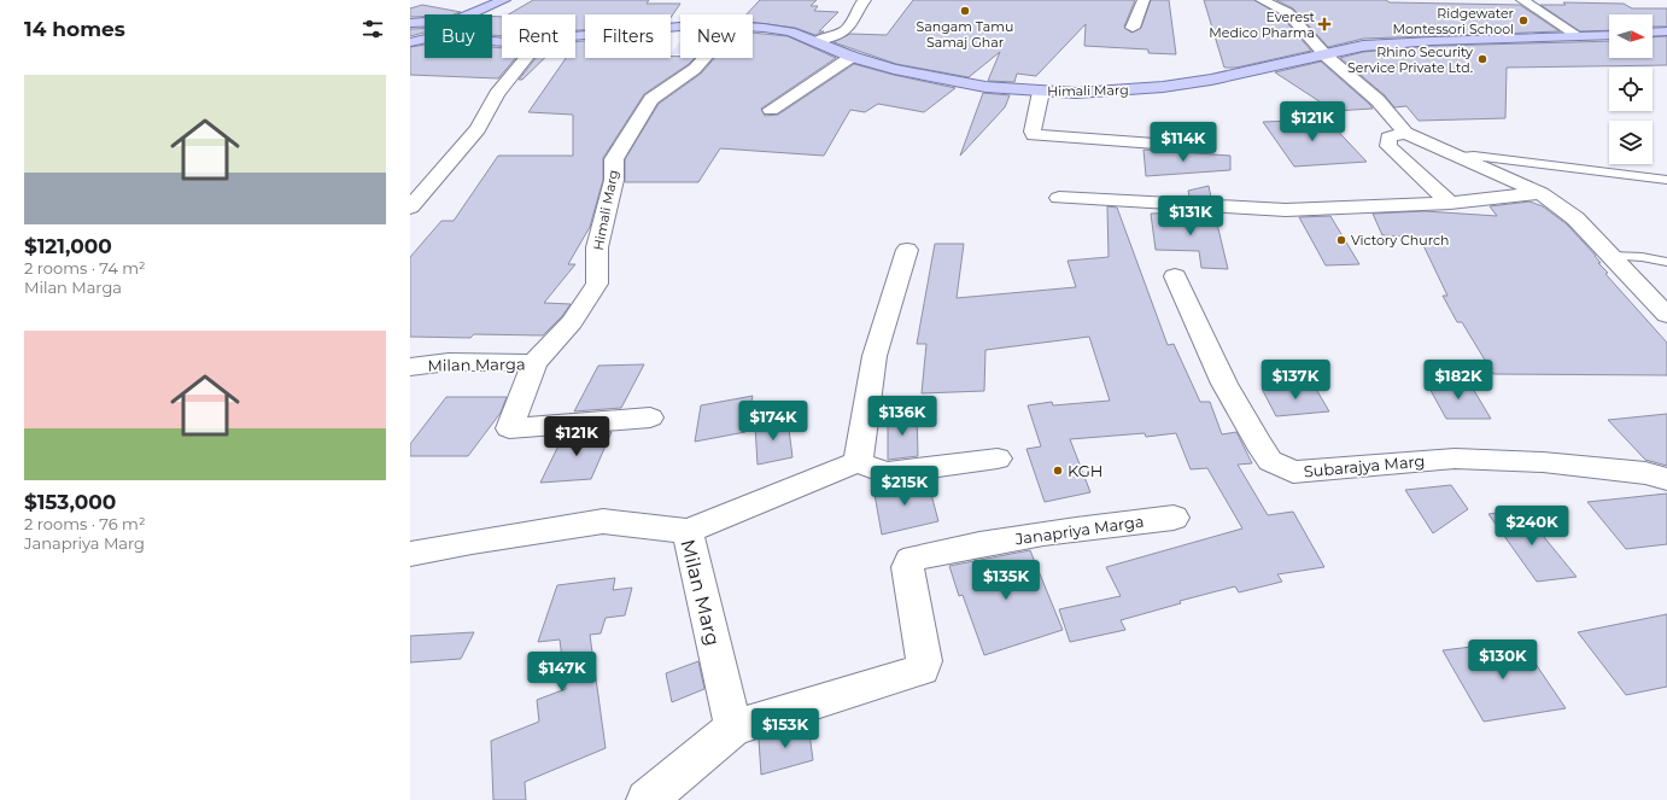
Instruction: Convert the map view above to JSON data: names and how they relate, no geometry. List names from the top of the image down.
{
  "streets": {
    "main road": ["Himali Marg"],
    "street": [
      "Milan Marga",
      "Subarajya Marg",
      "Janapriya Marga",
      "Milan Marg"
    ]
  },
  "crossings": [
    ["Himali Marg", "Milan Marga"],
    ["Janapriya Marga", "Milan Marg"]
  ],
  "places": {
    "other": [
      "Sangam Tamu Samaj Ghar",
      "Ridgewater Montessori School",
      "Rhino Security Service Private Ltd.",
      "Victory Church",
      "KGH"
    ],
    "health": ["Everest Medico Pharma"]
  },
  "north": "right",
  "page": {
    "heading": "14 homes",
    "chip": [
      "Buy",
      "Rent",
      "Filters",
      "New"
    ],
    "list": [
      {
        "name": "$121,000",
        "note": "2 rooms · 74 m² · Milan Marga"
      },
      {
        "name": "$153,000",
        "note": "2 rooms · 76 m² · Janapriya Marg"
      }
    ],
    "price": [
      "$121K",
      "$114K",
      "$131K",
      "$137K",
      "$182K",
      "$136K",
      "$174K",
      "$121K",
      "$215K",
      "$240K",
      "$135K",
      "$130K",
      "$147K",
      "$153K"
    ]
  }
}
